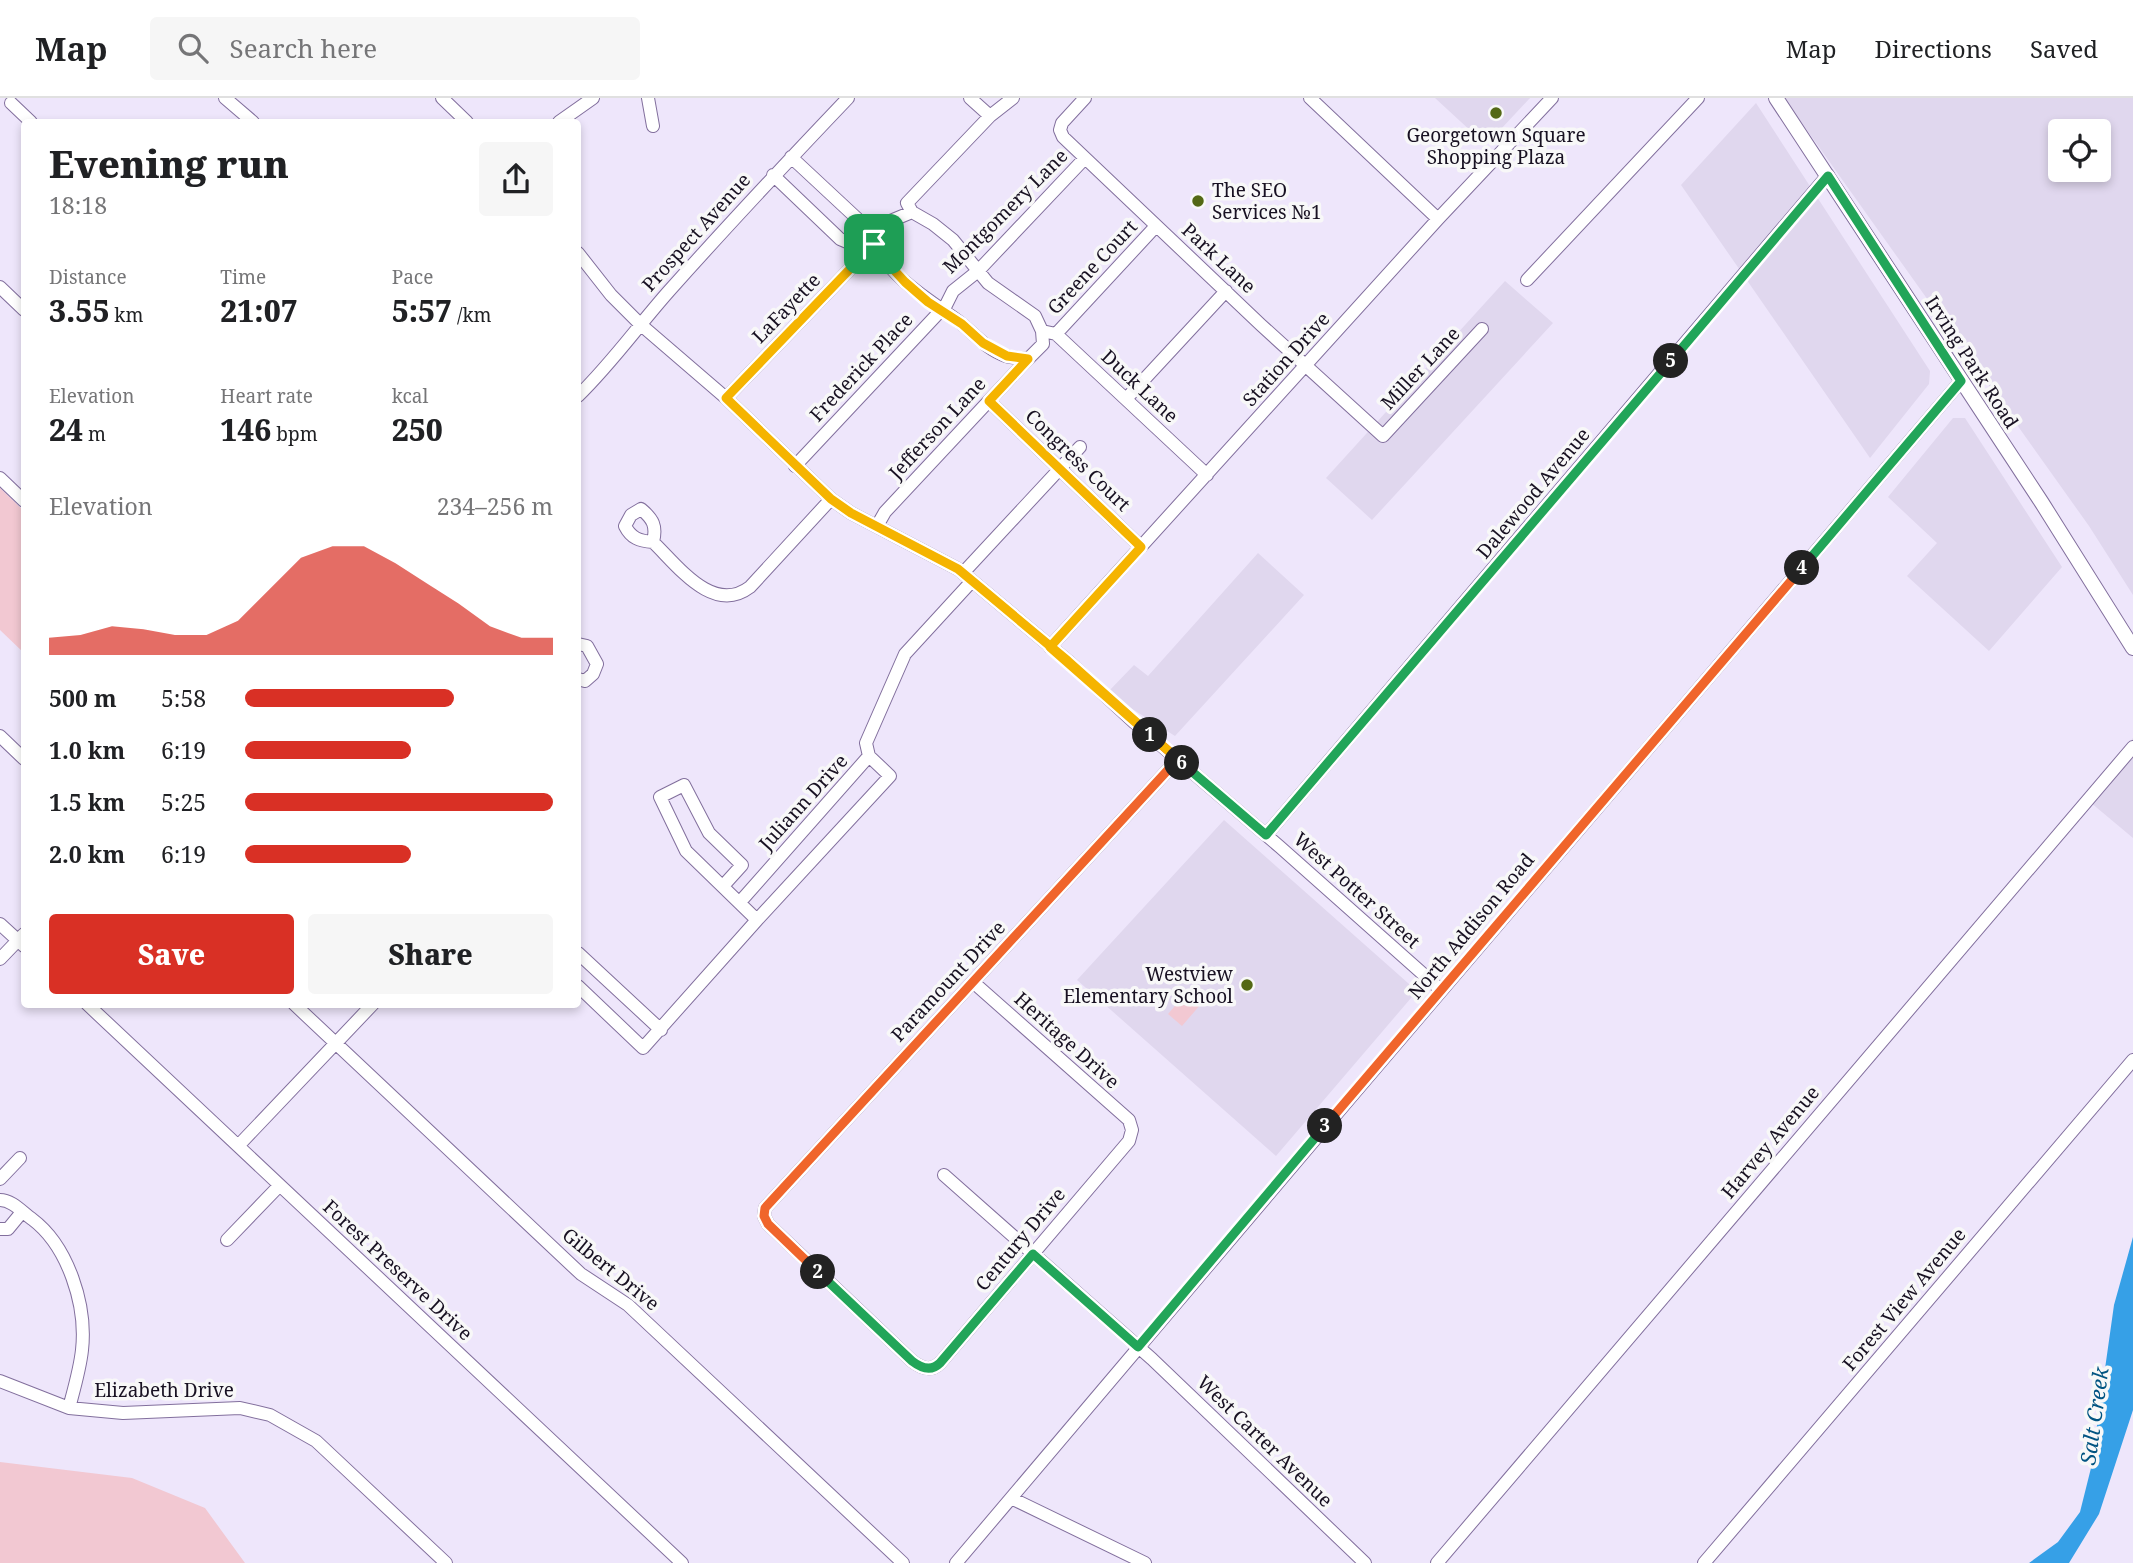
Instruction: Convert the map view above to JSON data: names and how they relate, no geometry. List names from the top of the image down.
{
  "streets": {
    "main road": ["Irving Park Road"],
    "street": [
      "Montgomery Lane",
      "Prospect Avenue",
      "Park Lane",
      "Greene Court",
      "LaFayette",
      "Station Drive",
      "Frederick Place",
      "Miller Lane",
      "Duck Lane",
      "Jefferson Lane",
      "Congress Court",
      "Dalewood Avenue",
      "Juliann Drive",
      "West Potter Street",
      "North Addison Road",
      "Paramount Drive",
      "Heritage Drive",
      "Harvey Avenue",
      "Century Drive",
      "Gilbert Drive",
      "Forest Preserve Drive",
      "Forest View Avenue",
      "Elizabeth Drive",
      "West Carter Avenue"
    ]
  },
  "crossings": [
    ["Montgomery Lane", "Park Lane"],
    ["Montgomery Lane", "Frederick Place"],
    ["Montgomery Lane", "Duck Lane"],
    ["Prospect Avenue", "West Potter Street"],
    ["Park Lane", "Greene Court"],
    ["Park Lane", "Station Drive"],
    ["Park Lane", "Miller Lane"],
    ["Greene Court", "Duck Lane"],
    ["Greene Court", "Jefferson Lane"],
    ["LaFayette", "Duck Lane"],
    ["LaFayette", "West Potter Street"],
    ["Station Drive", "Duck Lane"],
    ["Station Drive", "Congress Court"],
    ["Station Drive", "West Potter Street"],
    ["Irving Park Road", "Dalewood Avenue"],
    ["Irving Park Road", "North Addison Road"],
    ["Frederick Place", "West Potter Street"],
    ["Jefferson Lane", "Congress Court"],
    ["Jefferson Lane", "West Potter Street"],
    ["Congress Court", "Juliann Drive"],
    ["Dalewood Avenue", "West Potter Street"],
    ["Juliann Drive", "West Potter Street"],
    ["West Potter Street", "North Addison Road"],
    ["West Potter Street", "Paramount Drive"],
    ["North Addison Road", "West Carter Avenue"],
    ["Paramount Drive", "Heritage Drive"],
    ["Paramount Drive", "Century Drive"],
    ["Heritage Drive", "Century Drive"],
    ["Century Drive", "West Carter Avenue"]
  ],
  "water": ["Salt Creek"],
  "places": ["Georgetown Square Shopping Plaza", "The SEO Services №1", "Westview Elementary School"],
  "page": {
    "header": "Map",
    "search": "Search here",
    "nav": ["Map", "Directions", "Saved"],
    "heading": ["Evening run", "18:18"],
    "stats": [
      ["Distance", "3.55 km"],
      ["Time", "21:07"],
      ["Pace", "5:57 /km"],
      ["Elevation", "24 m"],
      ["Heart rate", "146 bpm"],
      ["kcal", "250"]
    ],
    "pins": [
      "5",
      "4",
      "1",
      "6",
      "3",
      "2"
    ],
    "chart": ["Elevation", "234–256 m"],
    "list": [
      {
        "name": "500 m",
        "note": "5:58"
      },
      {
        "name": "1.0 km",
        "note": "6:19"
      },
      {
        "name": "1.5 km",
        "note": "5:25"
      },
      {
        "name": "2.0 km",
        "note": "6:19"
      }
    ],
    "buttons": ["Save", "Share"]
  }
}
